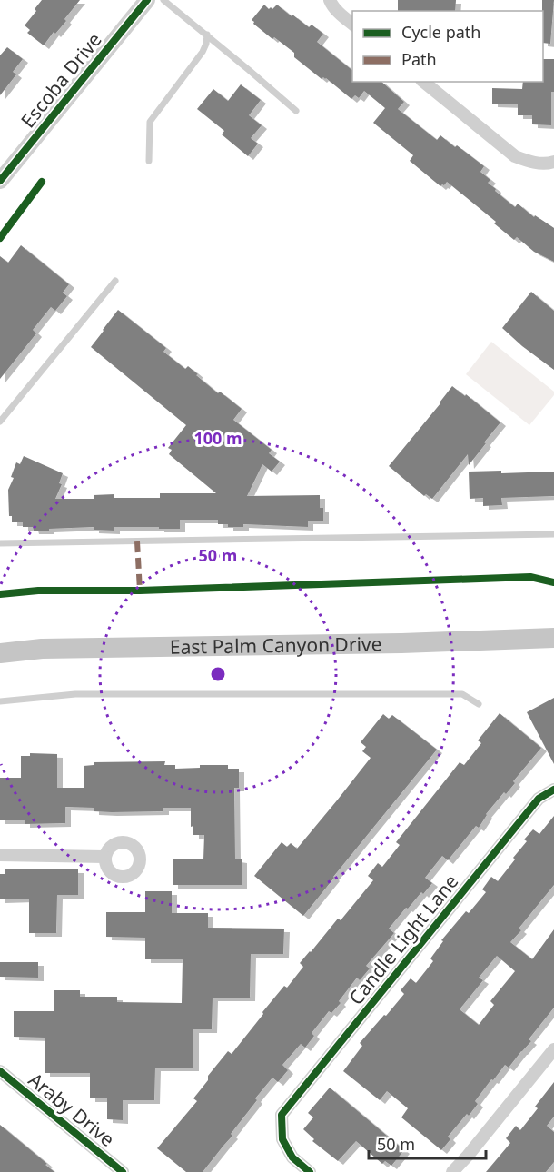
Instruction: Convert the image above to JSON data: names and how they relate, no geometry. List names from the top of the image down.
{
  "streets": {
    "main road": ["East Palm Canyon Drive"],
    "street": ["Escoba Drive", "Candle Light Lane", "Araby Drive"]
  },
  "legend": ["Cycle path", "Path"],
  "scale_bar": "50 m",
  "rings": ["100 m", "50 m"]
}
